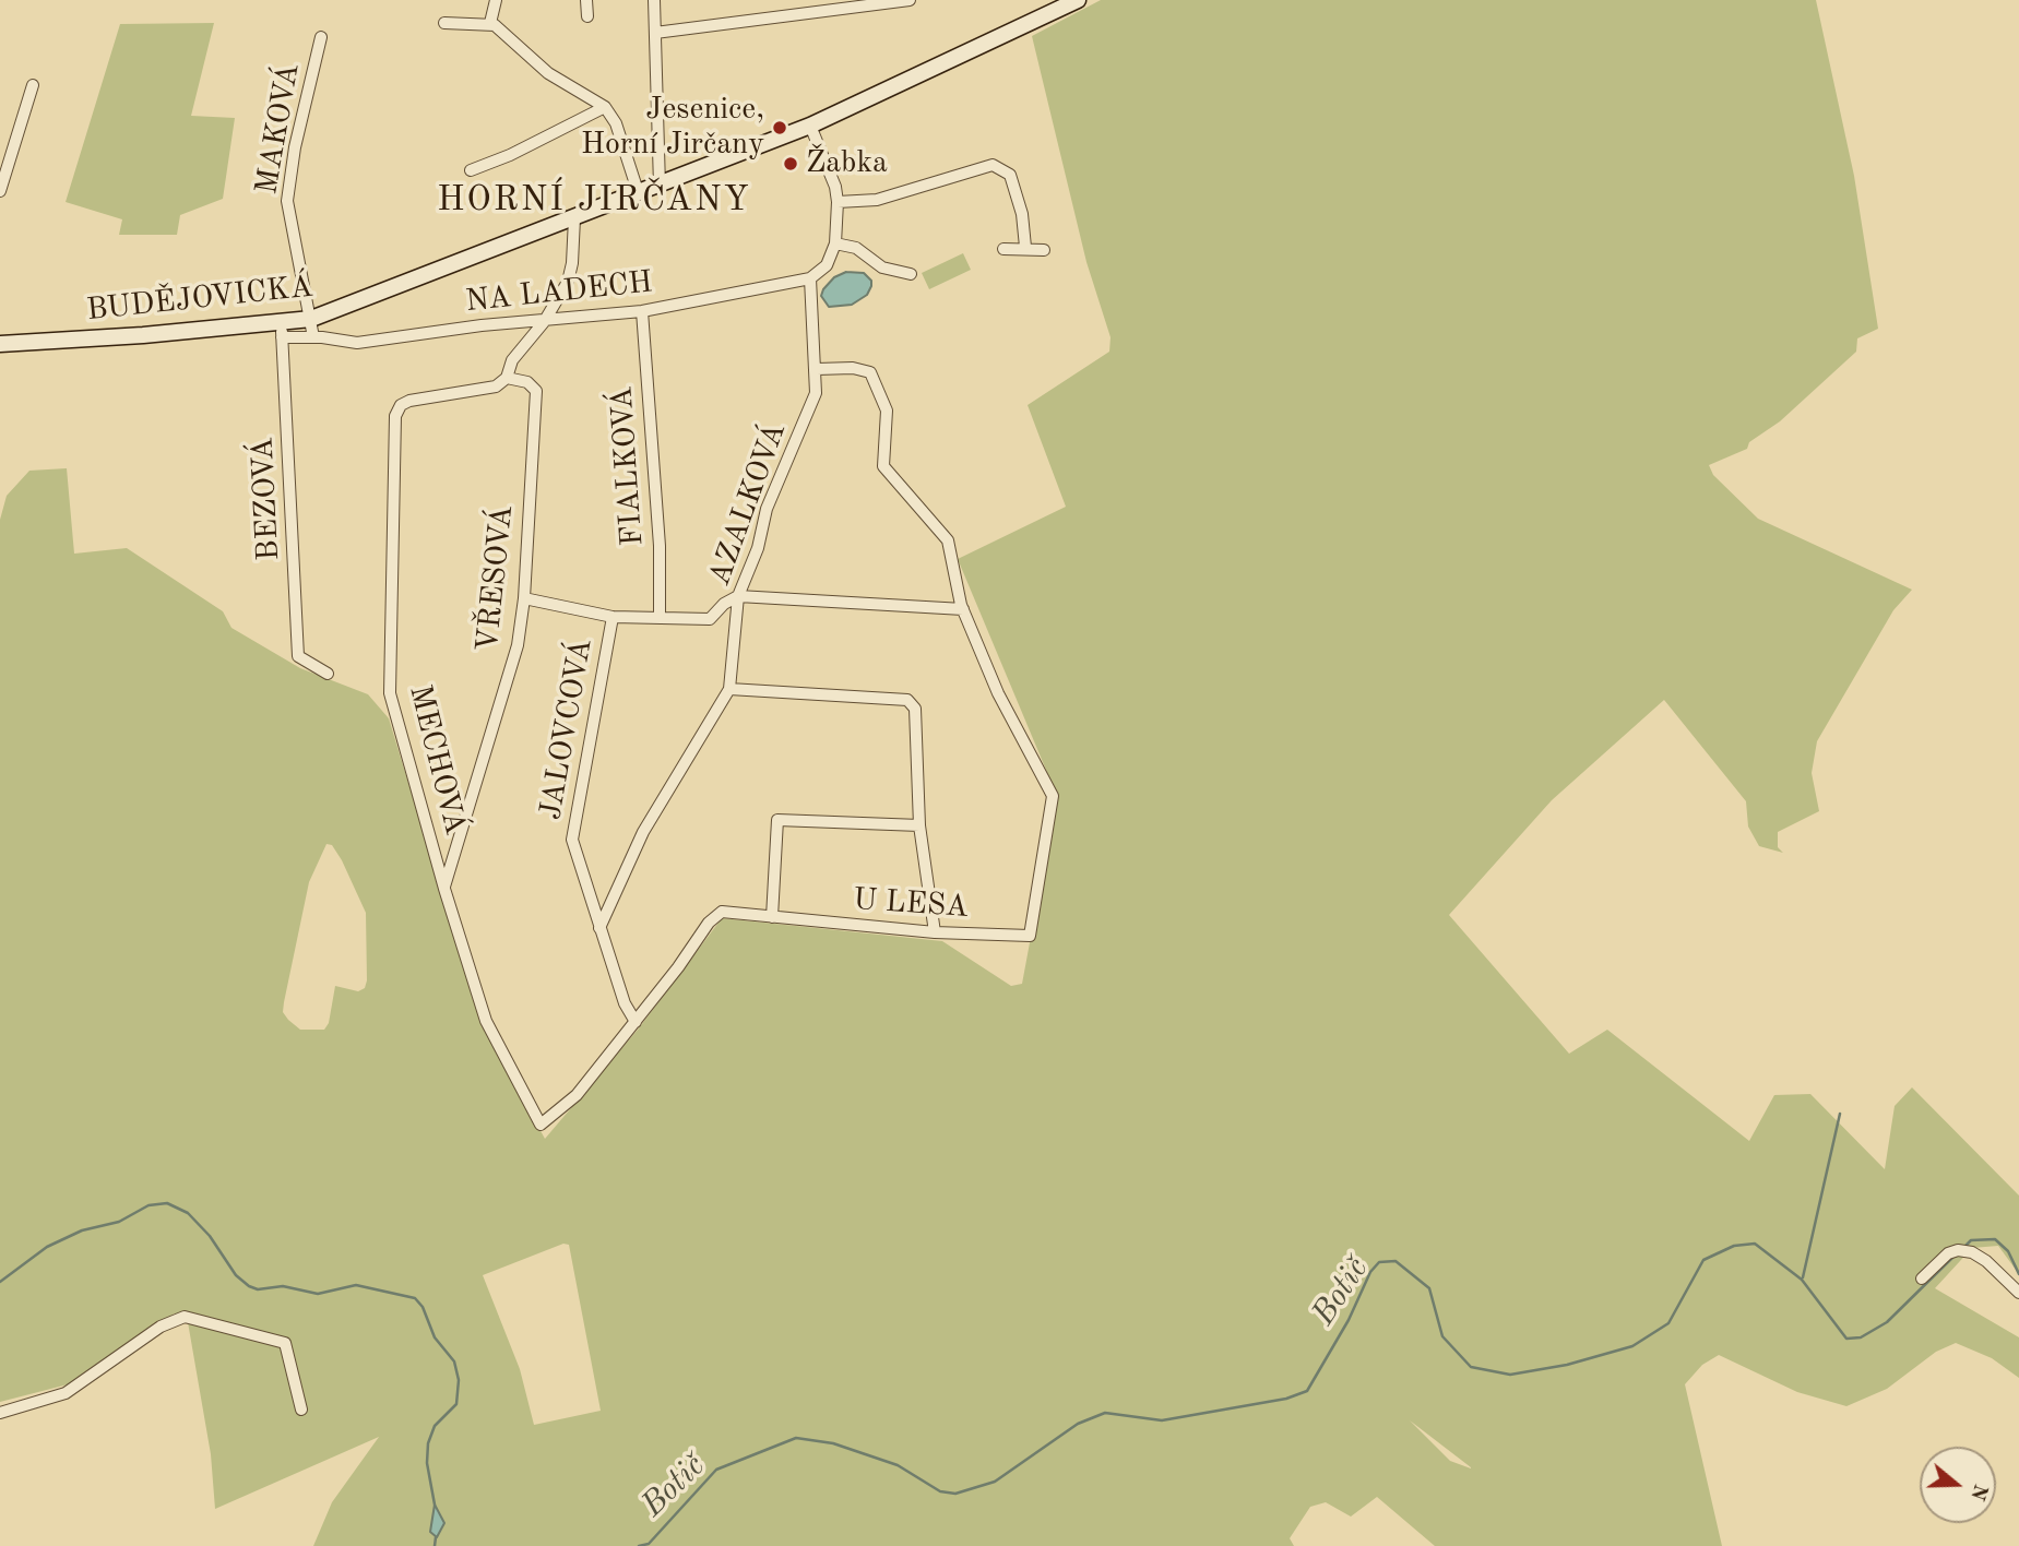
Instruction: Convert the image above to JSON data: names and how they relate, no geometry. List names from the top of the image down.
{
  "streets": {
    "main road": ["BUDĚJOVICKÁ"],
    "street": [
      "MAKOVÁ",
      "NA LADECH",
      "FIALKOVÁ",
      "BEZOVÁ",
      "AZALKOVÁ",
      "VŘESOVÁ",
      "JALOVCOVÁ",
      "MECHOVÁ",
      "U LESA"
    ]
  },
  "crossings": [
    ["MAKOVÁ", "BUDĚJOVICKÁ"],
    ["NA LADECH", "BUDĚJOVICKÁ"],
    ["NA LADECH", "FIALKOVÁ"],
    ["NA LADECH", "BEZOVÁ"],
    ["NA LADECH", "AZALKOVÁ"],
    ["BUDĚJOVICKÁ", "BEZOVÁ"],
    ["AZALKOVÁ", "JALOVCOVÁ"],
    ["VŘESOVÁ", "MECHOVÁ"],
    ["JALOVCOVÁ", "U LESA"],
    ["MECHOVÁ", "U LESA"]
  ],
  "districts": ["HORNÍ JIRČANY"],
  "water": ["Botič"],
  "places": ["Jesenice, Horní Jirčany", "Žabka"],
  "north": "right"
}
